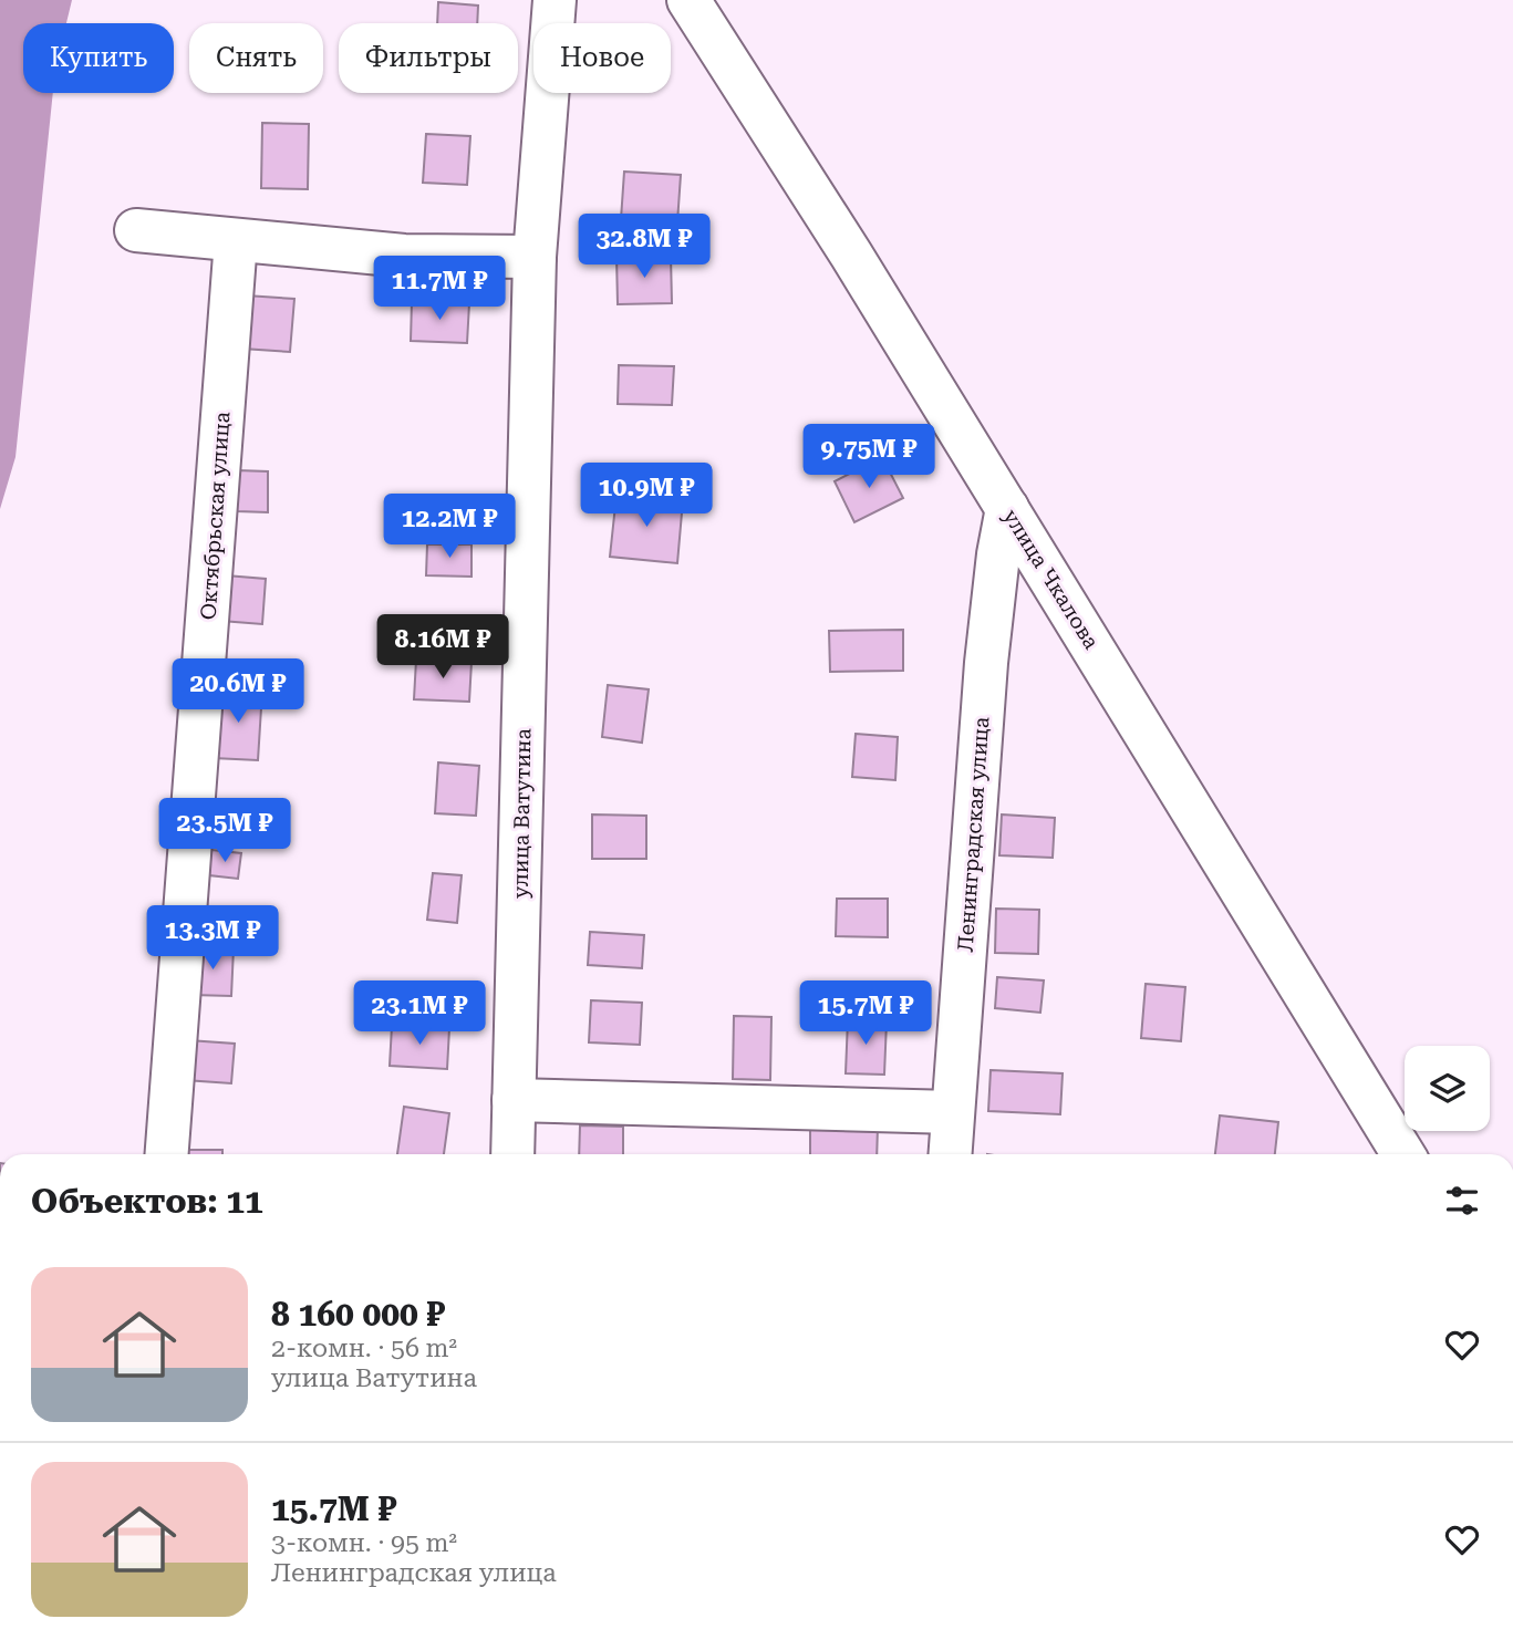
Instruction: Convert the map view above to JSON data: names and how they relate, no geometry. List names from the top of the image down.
{
  "streets": {
    "street": [
      "Октябрьская улица",
      "улица Чкалова",
      "улица Ватутина",
      "Ленинградская улица"
    ]
  },
  "crossings": [
    ["улица Чкалова", "Ленинградская улица"]
  ],
  "page": {
    "chip": [
      "Купить",
      "Снять",
      "Фильтры",
      "Новое"
    ],
    "price": [
      "32.8M ₽",
      "11.7M ₽",
      "9.75M ₽",
      "10.9M ₽",
      "12.2M ₽",
      "8.16M ₽",
      "20.6M ₽",
      "23.5M ₽",
      "13.3M ₽",
      "23.1M ₽",
      "15.7M ₽"
    ],
    "heading": "Объектов: 11",
    "list": [
      {
        "name": "8 160 000 ₽",
        "note": "2-комн. · 56 m² · улица Ватутина"
      },
      {
        "name": "15.7M ₽",
        "note": "3-комн. · 95 m² · Ленинградская улица"
      }
    ]
  }
}
